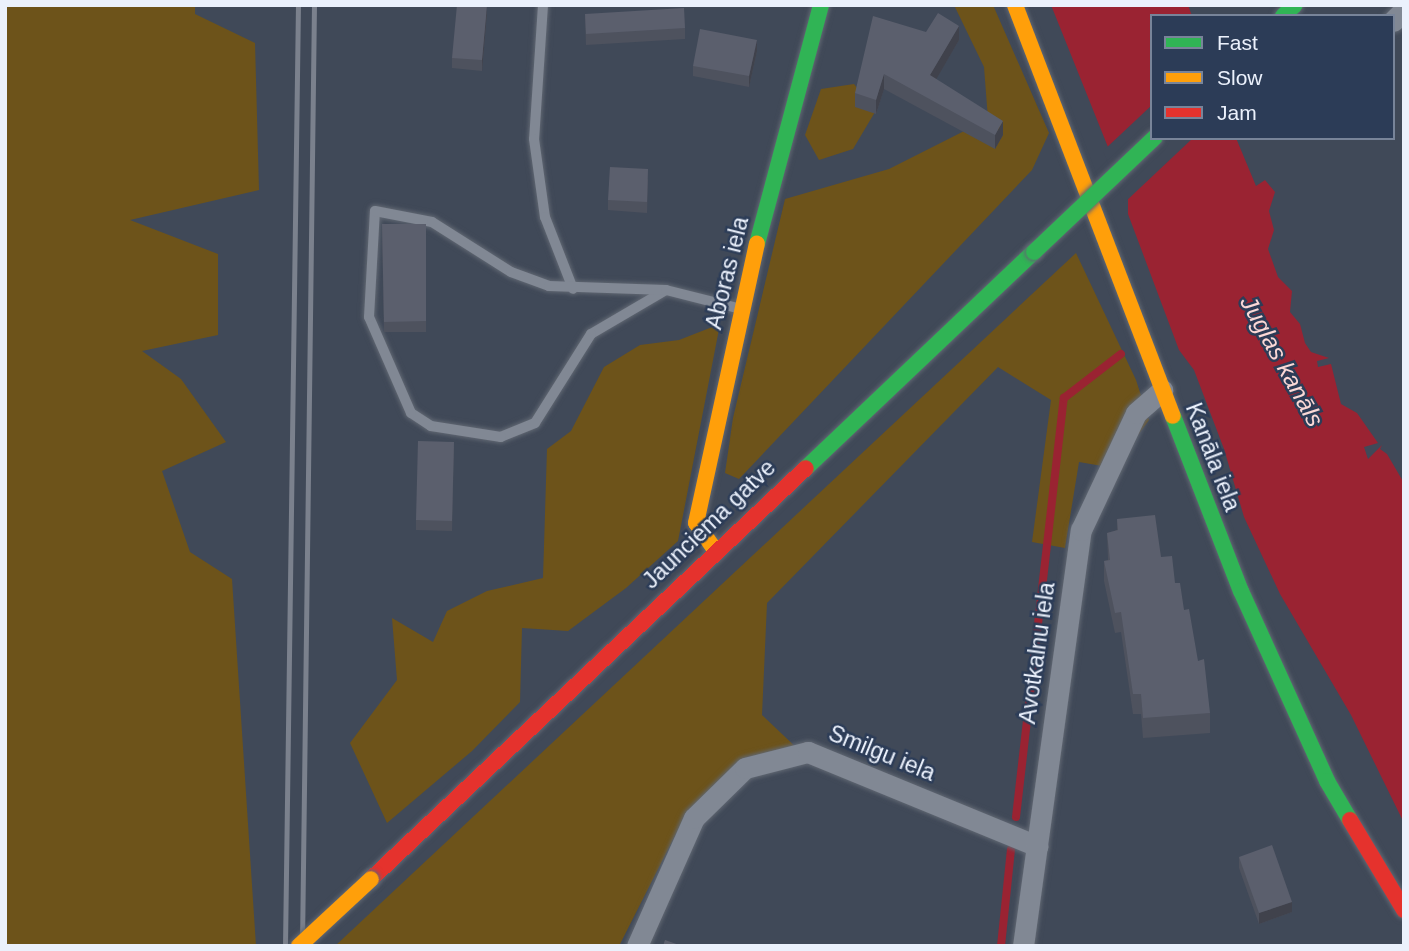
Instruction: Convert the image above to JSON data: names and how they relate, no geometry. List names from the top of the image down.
{
  "streets": {
    "street": [
      "Aboras iela",
      "Kanāla iela",
      "Jaunciema gatve",
      "Avotkalnu iela",
      "Smilgu iela"
    ]
  },
  "crossings": [
    ["Aboras iela", "Jaunciema gatve"],
    ["Kanāla iela", "Avotkalnu iela"],
    ["Avotkalnu iela", "Smilgu iela"]
  ],
  "water": ["Juglas kanāls"],
  "legend": ["Fast", "Slow", "Jam"]
}
